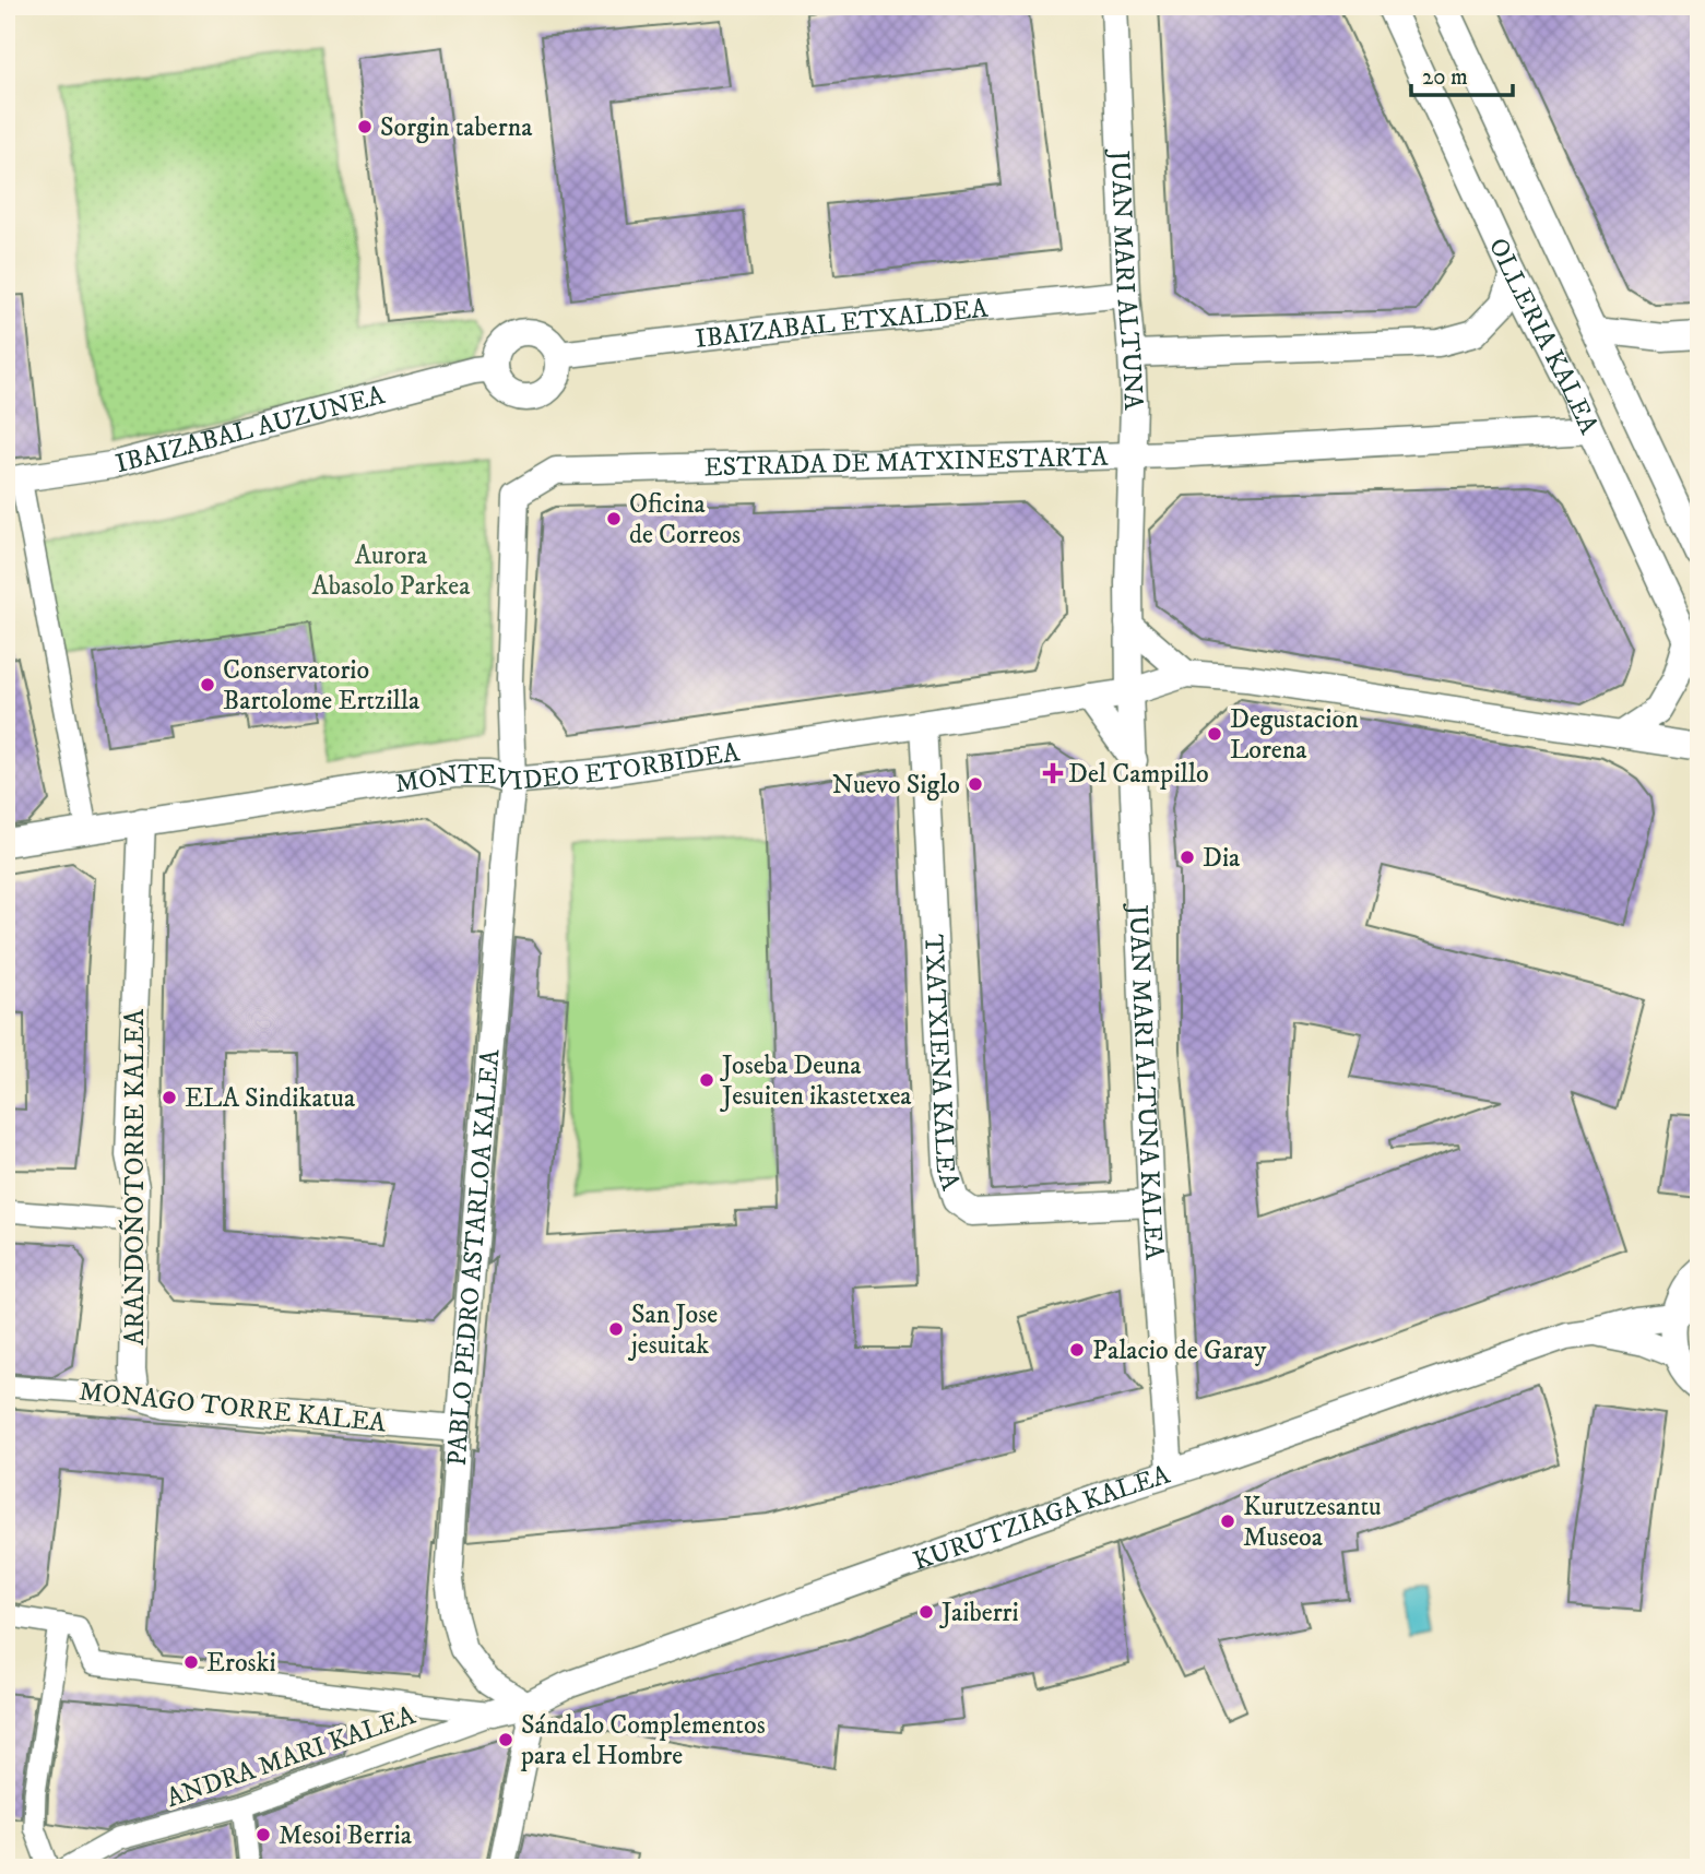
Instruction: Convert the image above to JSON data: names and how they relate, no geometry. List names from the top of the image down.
{
  "streets": {
    "street": [
      "JUAN MARI ALTUNA",
      "IBAIZABAL ETXALDEA",
      "OLLERIA KALEA",
      "IBAIZABAL AUZUNEA",
      "ESTRADA DE MATXINESTARTA",
      "MONTEVIDEO ETORBIDEA",
      "TXATXIENA KALEA",
      "JUAN MARI ALTUNA KALEA",
      "ARANDOÑOTORRE KALEA",
      "PABLO PEDRO ASTARLOA KALEA",
      "MONAGO TORRE KALEA",
      "KURUTZIAGA KALEA",
      "ANDRA MARI KALEA"
    ]
  },
  "crossings": [
    ["JUAN MARI ALTUNA", "IBAIZABAL ETXALDEA"],
    ["JUAN MARI ALTUNA", "ESTRADA DE MATXINESTARTA"],
    ["JUAN MARI ALTUNA", "MONTEVIDEO ETORBIDEA"],
    ["JUAN MARI ALTUNA", "JUAN MARI ALTUNA KALEA"],
    ["IBAIZABAL ETXALDEA", "IBAIZABAL AUZUNEA"],
    ["OLLERIA KALEA", "ESTRADA DE MATXINESTARTA"],
    ["ESTRADA DE MATXINESTARTA", "MONTEVIDEO ETORBIDEA"],
    ["ESTRADA DE MATXINESTARTA", "PABLO PEDRO ASTARLOA KALEA"],
    ["MONTEVIDEO ETORBIDEA", "TXATXIENA KALEA"],
    ["MONTEVIDEO ETORBIDEA", "JUAN MARI ALTUNA KALEA"],
    ["MONTEVIDEO ETORBIDEA", "ARANDOÑOTORRE KALEA"],
    ["MONTEVIDEO ETORBIDEA", "PABLO PEDRO ASTARLOA KALEA"],
    ["TXATXIENA KALEA", "JUAN MARI ALTUNA KALEA"],
    ["JUAN MARI ALTUNA KALEA", "KURUTZIAGA KALEA"],
    ["ARANDOÑOTORRE KALEA", "MONAGO TORRE KALEA"],
    ["PABLO PEDRO ASTARLOA KALEA", "MONAGO TORRE KALEA"],
    ["PABLO PEDRO ASTARLOA KALEA", "KURUTZIAGA KALEA"],
    ["KURUTZIAGA KALEA", "ANDRA MARI KALEA"]
  ],
  "parks": ["Aurora Abasolo Parkea"],
  "places": {
    "other": [
      "Sorgin taberna",
      "Oficina de Correos",
      "Conservatorio Bartolome Ertzilla",
      "Degustacion Lorena",
      "Nuevo Siglo",
      "Dia",
      "Joseba Deuna Jesuiten ikastetxea",
      "ELA Sindikatua",
      "San Jose jesuitak",
      "Palacio de Garay",
      "Kurutzesantu Museoa",
      "Jaiberri",
      "Eroski",
      "Sándalo Complementos para el Hombre",
      "Mesoi Berria"
    ],
    "health": ["Del Campillo"]
  },
  "scale_bar": "20 m"
}
